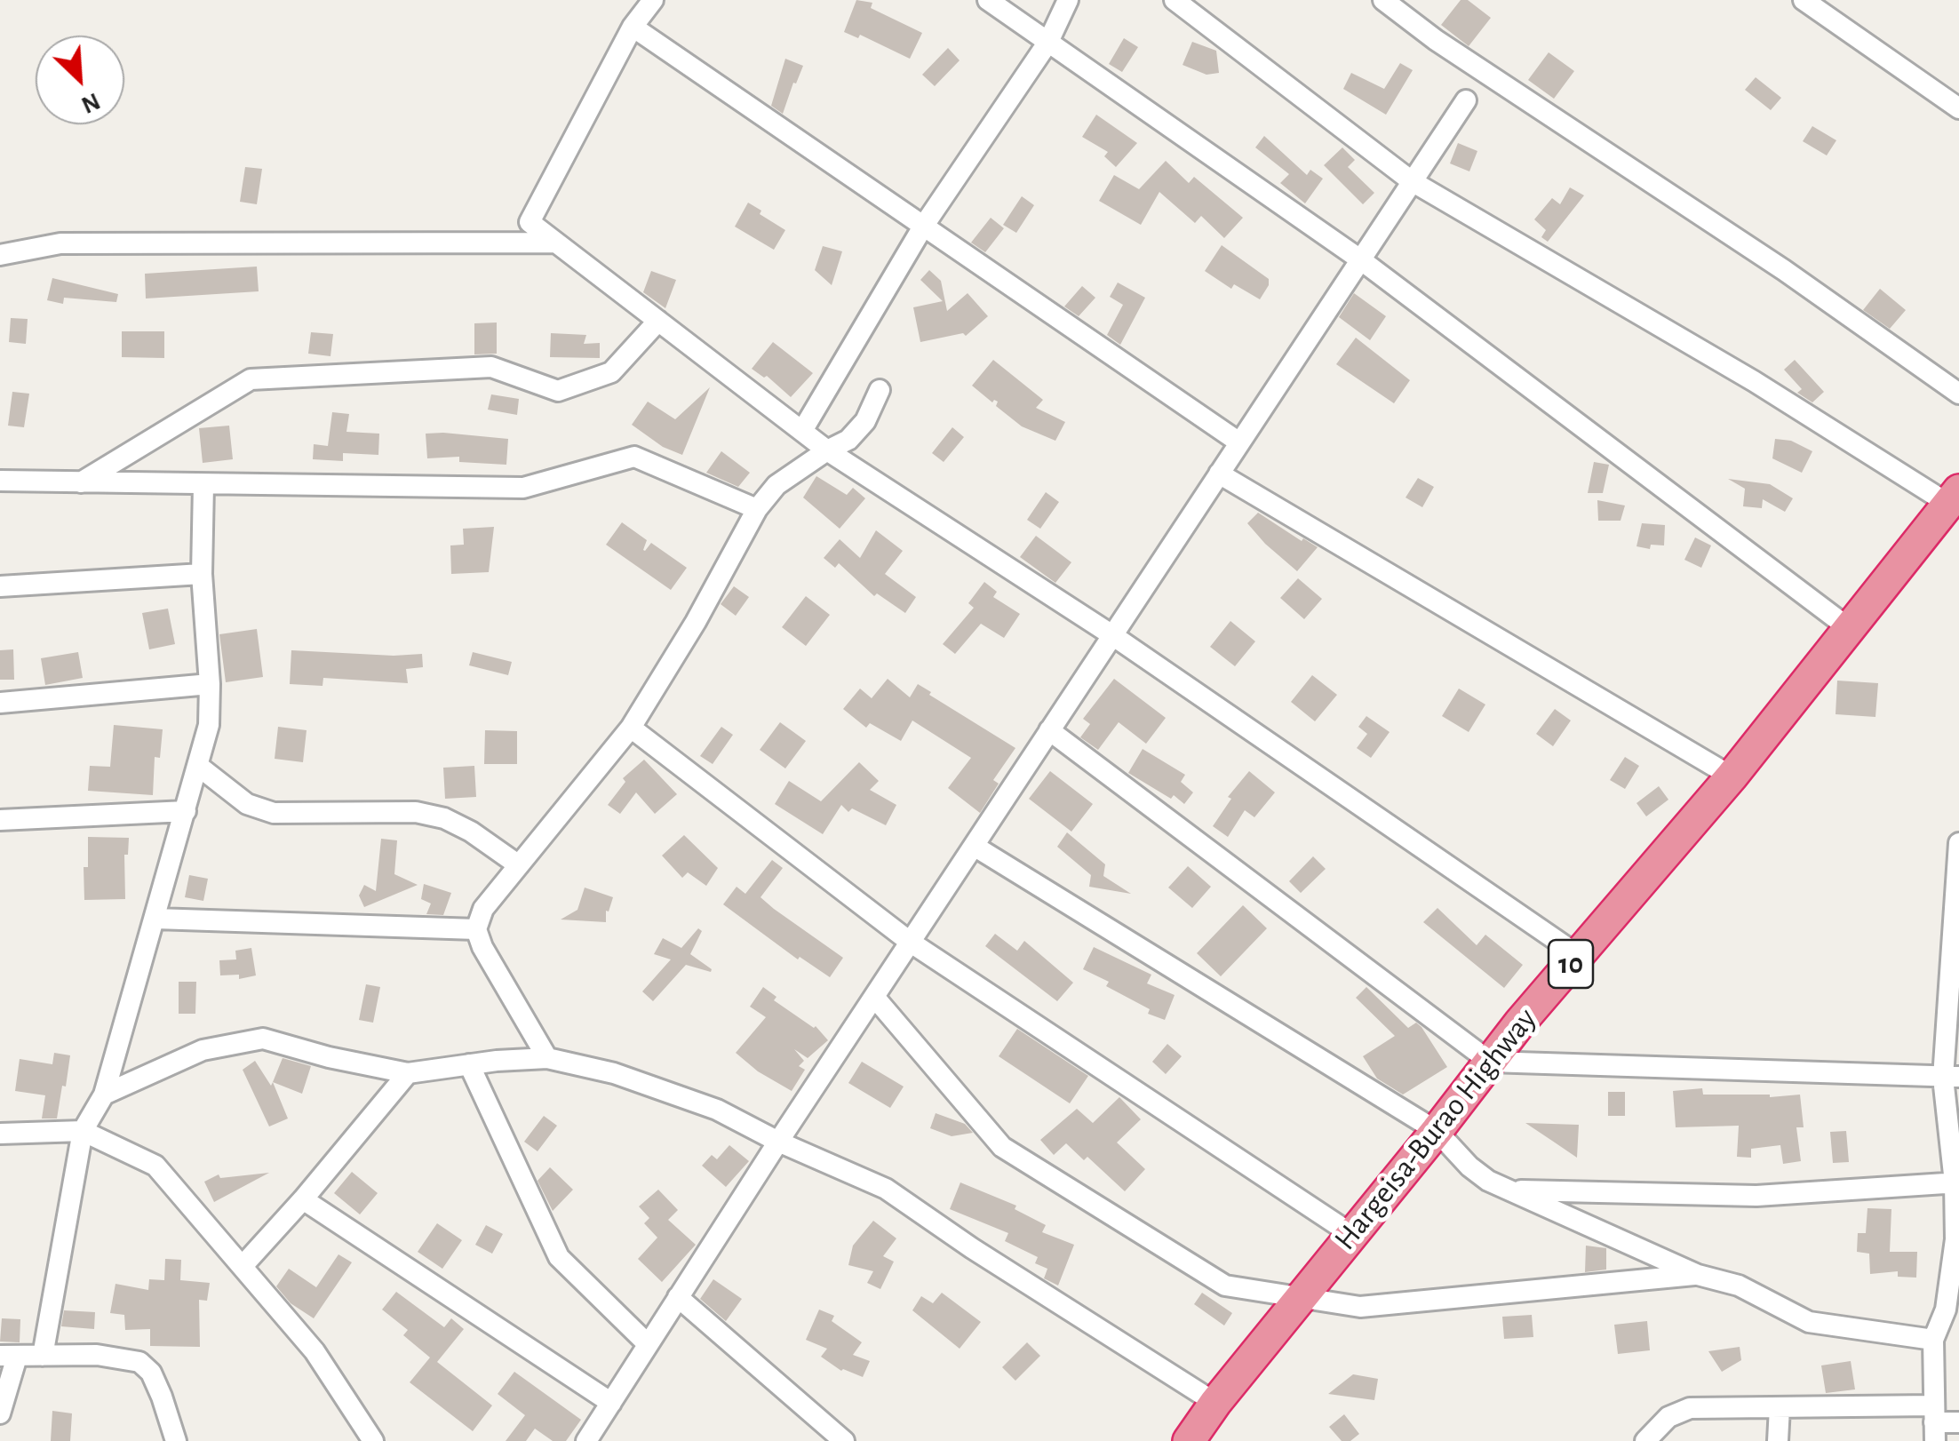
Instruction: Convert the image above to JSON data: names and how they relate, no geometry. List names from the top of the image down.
{
  "streets": {
    "highway": ["10", "Hargeisa-Burao Highway"]
  },
  "north": "bottom right"
}
